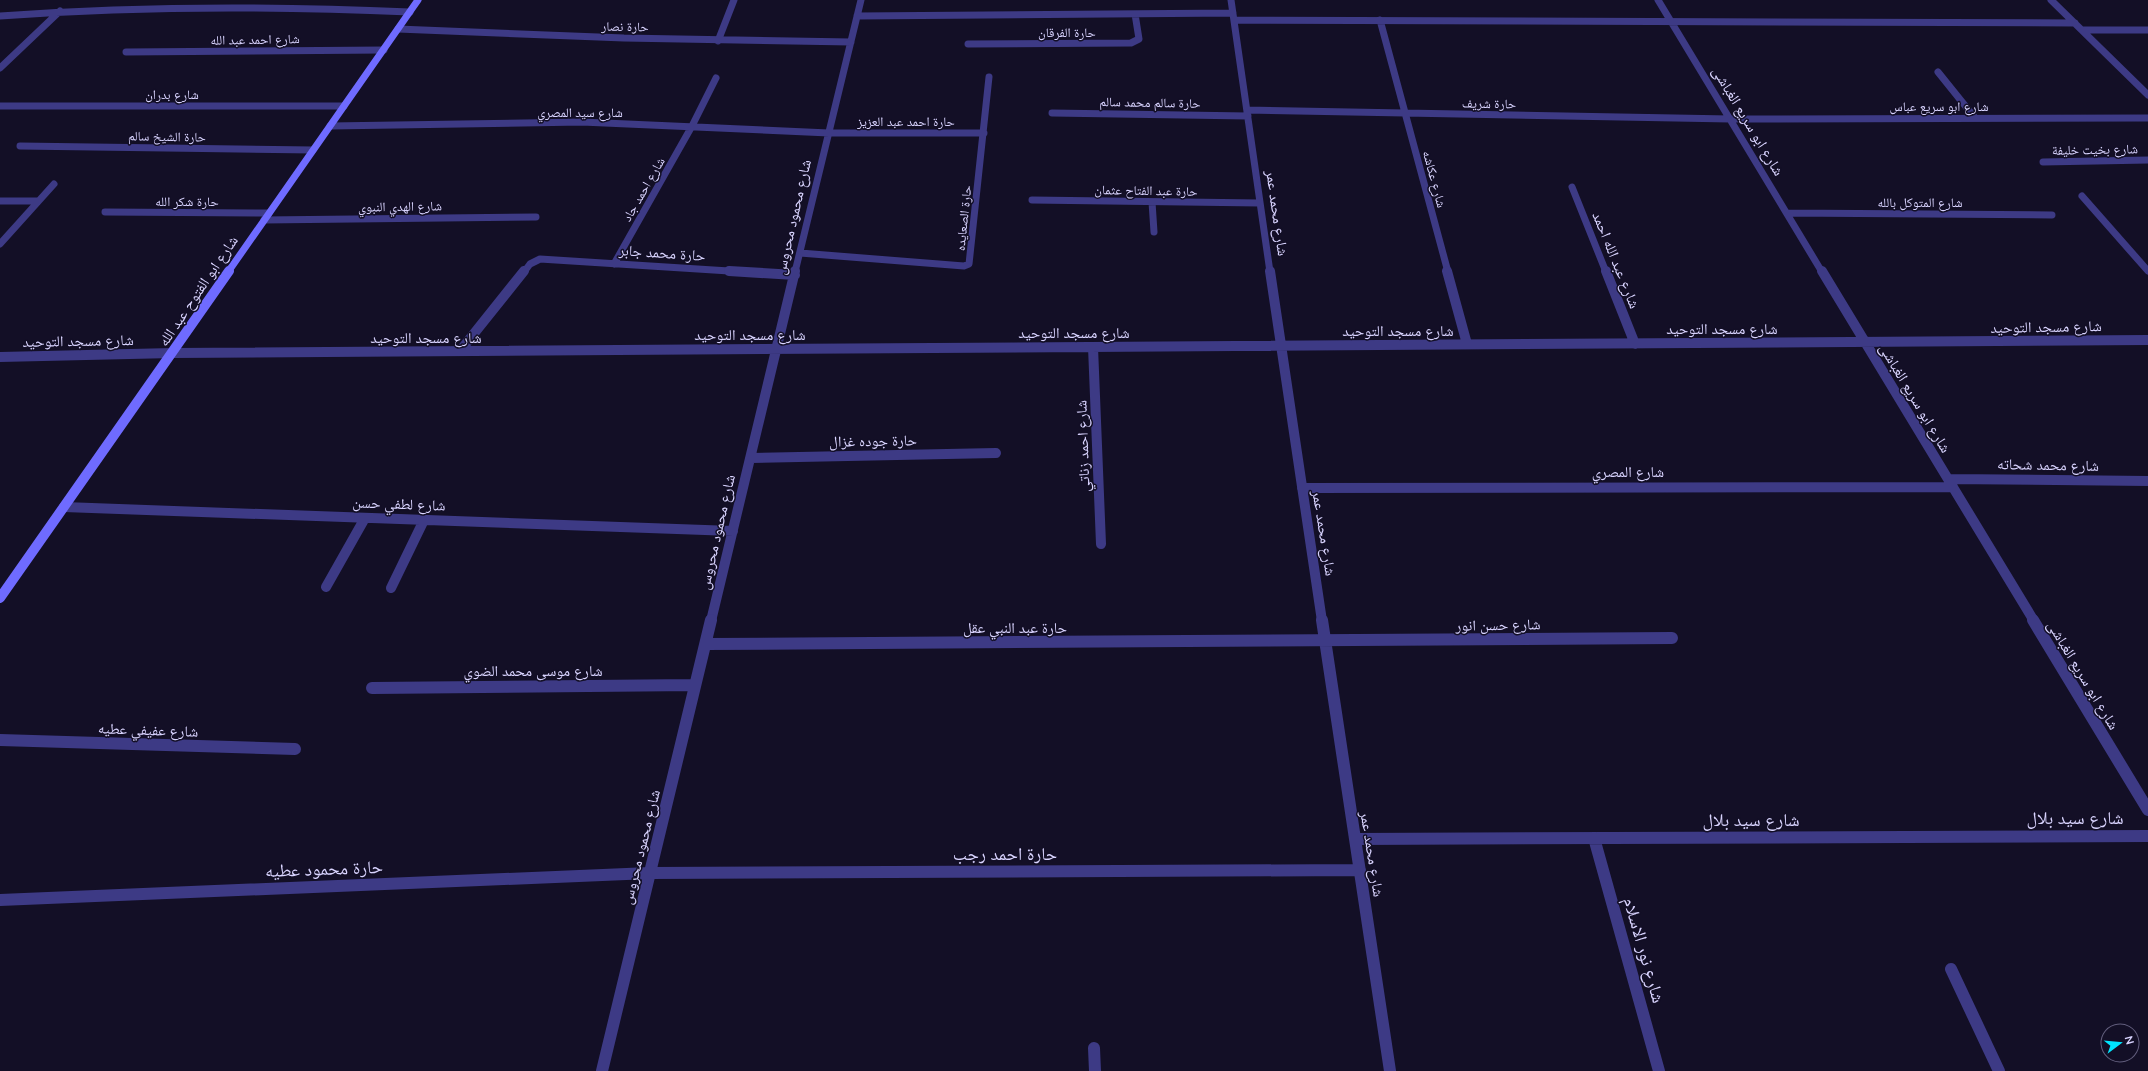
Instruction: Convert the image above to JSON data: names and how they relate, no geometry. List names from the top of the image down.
{
  "streets": {
    "street": [
      "حارة نصار",
      "حارة الفرقان",
      "شارع احمد عبد الله",
      "شارع بدران",
      "حارة سالم محمد سالم",
      "حارة شريف",
      "شارع ابو سريع عباس",
      "شارع سيد المصري",
      "حارة احمد عبد العزيز",
      "شارع ابو سريع الغباشى",
      "حارة الشيخ سالم",
      "شارع بخيت خليفة",
      "شارع عكاشه",
      "شارع احمد جاد",
      "حارة عبد الفتاح عثمان",
      "حارة شكر الله",
      "شارع المتوكل بالله",
      "شارع الهدي النبوي",
      "شارع محمد عمر",
      "شارع محمود محروس",
      "حارة الصعايده",
      "حارة محمد جابر",
      "شارع عبد الله احمد",
      "شارع ابو الفتوح عبد الله",
      "شارع مسجد التوحيد",
      "حارة جوده غزال",
      "شارع احمد زناتي",
      "شارع محمد شحاته",
      "شارع المصري",
      "شارع لطفي حسن",
      "شارع حسن انور",
      "حارة عبد النبي عقل",
      "شارع موسى محمد الضوي",
      "شارع عفيفي عطيه",
      "شارع سيد بلال",
      "حارة احمد رجب",
      "حارة محمود عطيه",
      "شارع نور الاسلام"
    ]
  },
  "crossings": [
    ["حارة نصار", "شارع محمود محروس"],
    ["حارة نصار", "شارع ابو الفتوح عبد الله"],
    ["شارع احمد عبد الله", "شارع ابو الفتوح عبد الله"],
    ["شارع بدران", "شارع ابو الفتوح عبد الله"],
    ["حارة سالم محمد سالم", "حارة شريف"],
    ["حارة سالم محمد سالم", "شارع محمد عمر"],
    ["حارة شريف", "شارع ابو سريع عباس"],
    ["حارة شريف", "شارع ابو سريع الغباشى"],
    ["حارة شريف", "شارع عكاشه"],
    ["حارة شريف", "شارع محمد عمر"],
    ["شارع ابو سريع عباس", "شارع ابو سريع الغباشى"],
    ["شارع سيد المصري", "حارة احمد عبد العزيز"],
    ["شارع سيد المصري", "شارع احمد جاد"],
    ["شارع سيد المصري", "شارع محمود محروس"],
    ["شارع سيد المصري", "شارع ابو الفتوح عبد الله"],
    ["حارة احمد عبد العزيز", "شارع محمود محروس"],
    ["حارة احمد عبد العزيز", "حارة الصعايده"],
    ["شارع ابو سريع الغباشى", "شارع المتوكل بالله"],
    ["شارع ابو سريع الغباشى", "شارع مسجد التوحيد"],
    ["شارع ابو سريع الغباشى", "شارع محمد شحاته"],
    ["شارع ابو سريع الغباشى", "شارع المصري"],
    ["حارة الشيخ سالم", "شارع ابو الفتوح عبد الله"],
    ["شارع عكاشه", "شارع مسجد التوحيد"],
    ["شارع احمد جاد", "حارة محمد جابر"],
    ["حارة عبد الفتاح عثمان", "شارع محمد عمر"],
    ["حارة شكر الله", "شارع الهدي النبوي"],
    ["حارة شكر الله", "شارع ابو الفتوح عبد الله"],
    ["شارع الهدي النبوي", "شارع ابو الفتوح عبد الله"],
    ["شارع محمد عمر", "شارع مسجد التوحيد"],
    ["شارع محمد عمر", "شارع المصري"],
    ["شارع محمد عمر", "شارع حسن انور"],
    ["شارع محمد عمر", "حارة عبد النبي عقل"],
    ["شارع محمد عمر", "شارع سيد بلال"],
    ["شارع محمد عمر", "حارة احمد رجب"],
    ["شارع محمود محروس", "حارة الصعايده"],
    ["شارع محمود محروس", "حارة محمد جابر"],
    ["شارع محمود محروس", "شارع مسجد التوحيد"],
    ["شارع محمود محروس", "حارة جوده غزال"],
    ["شارع محمود محروس", "شارع لطفي حسن"],
    ["شارع محمود محروس", "حارة عبد النبي عقل"],
    ["شارع محمود محروس", "شارع موسى محمد الضوي"],
    ["شارع محمود محروس", "حارة احمد رجب"],
    ["شارع محمود محروس", "حارة محمود عطيه"],
    ["حارة محمد جابر", "شارع مسجد التوحيد"],
    ["شارع عبد الله احمد", "شارع مسجد التوحيد"],
    ["شارع ابو الفتوح عبد الله", "شارع مسجد التوحيد"],
    ["شارع ابو الفتوح عبد الله", "شارع لطفي حسن"],
    ["شارع مسجد التوحيد", "شارع احمد زناتي"],
    ["شارع محمد شحاته", "شارع المصري"],
    ["شارع حسن انور", "حارة عبد النبي عقل"],
    ["شارع سيد بلال", "شارع نور الاسلام"],
    ["حارة احمد رجب", "حارة محمود عطيه"]
  ],
  "north": "right"
}
